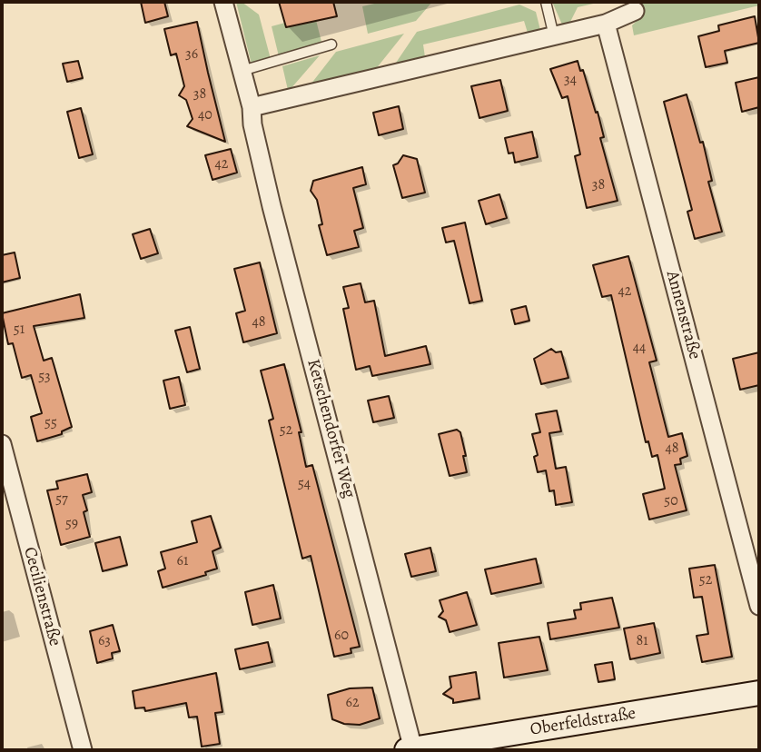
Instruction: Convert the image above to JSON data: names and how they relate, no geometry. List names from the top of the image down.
{
  "streets": {
    "street": [
      "Annenstraße",
      "Ketschendorfer Weg",
      "Cecilienstraße",
      "Oberfeldstraße"
    ]
  },
  "crossings": [
    ["Ketschendorfer Weg", "Oberfeldstraße"]
  ],
  "house_numbers": [
    "36",
    "34",
    "38",
    "40",
    "42",
    "38",
    "42",
    "48",
    "51",
    "44",
    "53",
    "55",
    "52",
    "48",
    "54",
    "57",
    "50",
    "59",
    "61",
    "52",
    "60",
    "63",
    "81",
    "62"
  ]
}
